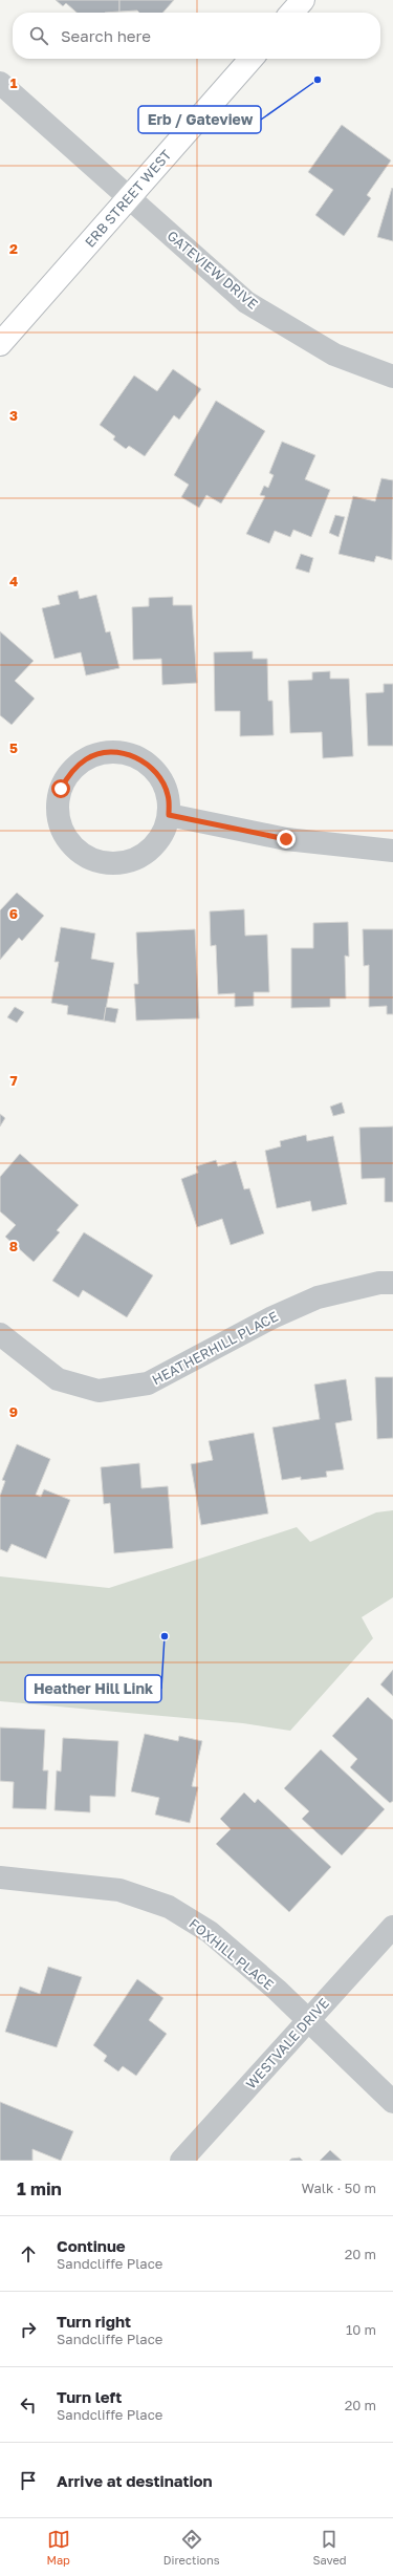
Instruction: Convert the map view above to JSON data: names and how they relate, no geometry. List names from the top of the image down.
{
  "streets": {
    "main road": ["ERB STREET WEST"],
    "street": [
      "GATEVIEW DRIVE",
      "HEATHERHILL PLACE",
      "FOXHILL PLACE",
      "WESTVALE DRIVE"
    ]
  },
  "crossings": [
    ["ERB STREET WEST", "GATEVIEW DRIVE"],
    ["FOXHILL PLACE", "WESTVALE DRIVE"]
  ],
  "places": ["Erb / Gateview", "Heather Hill Link"],
  "page": {
    "search": "Search here",
    "heading": ["1 min", "Walk · 50 m"],
    "list": [
      ["Continue", "Sandcliffe Place", "20 m"],
      ["Turn right", "Sandcliffe Place", "10 m"],
      ["Turn left", "Sandcliffe Place", "20 m"],
      "Arrive at destination"
    ],
    "nav": ["Map", "Directions", "Saved"]
  },
  "grid": {
    "rows": [
      "1",
      "2",
      "3",
      "4",
      "5",
      "6",
      "7",
      "8",
      "9"
    ]
  }
}
